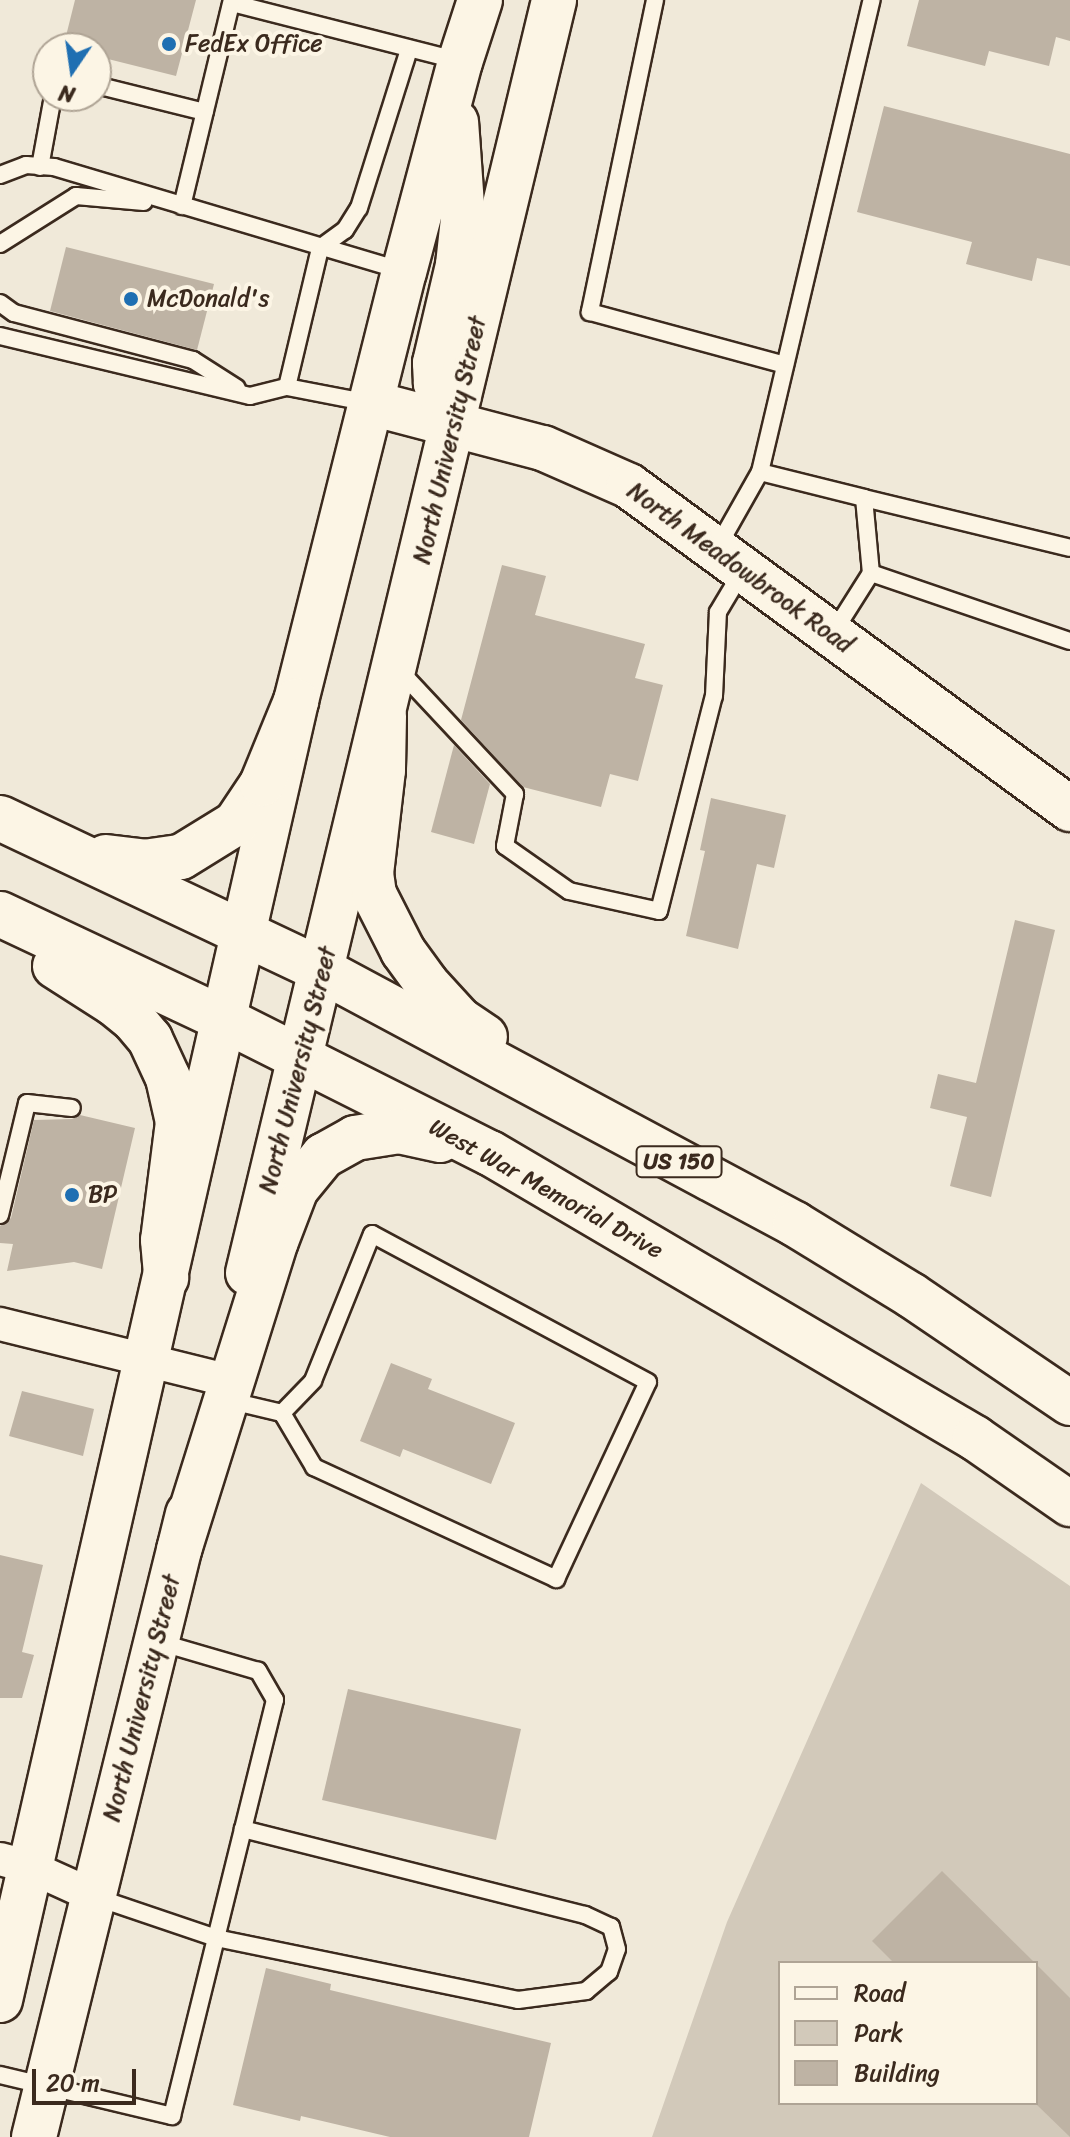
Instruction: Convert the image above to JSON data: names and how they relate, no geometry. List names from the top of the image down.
{
  "streets": {
    "main road": [
      "North University Street",
      "North Meadowbrook Road",
      "US 150",
      "West War Memorial Drive"
    ]
  },
  "crossings": [
    ["North University Street", "North Meadowbrook Road"],
    ["North University Street", "US 150"],
    ["North University Street", "West War Memorial Drive"]
  ],
  "places": ["FedEx Office", "McDonald's", "BP"],
  "legend": ["Road", "Park", "Building"],
  "scale_bar": "20 m",
  "north": "bottom"
}
